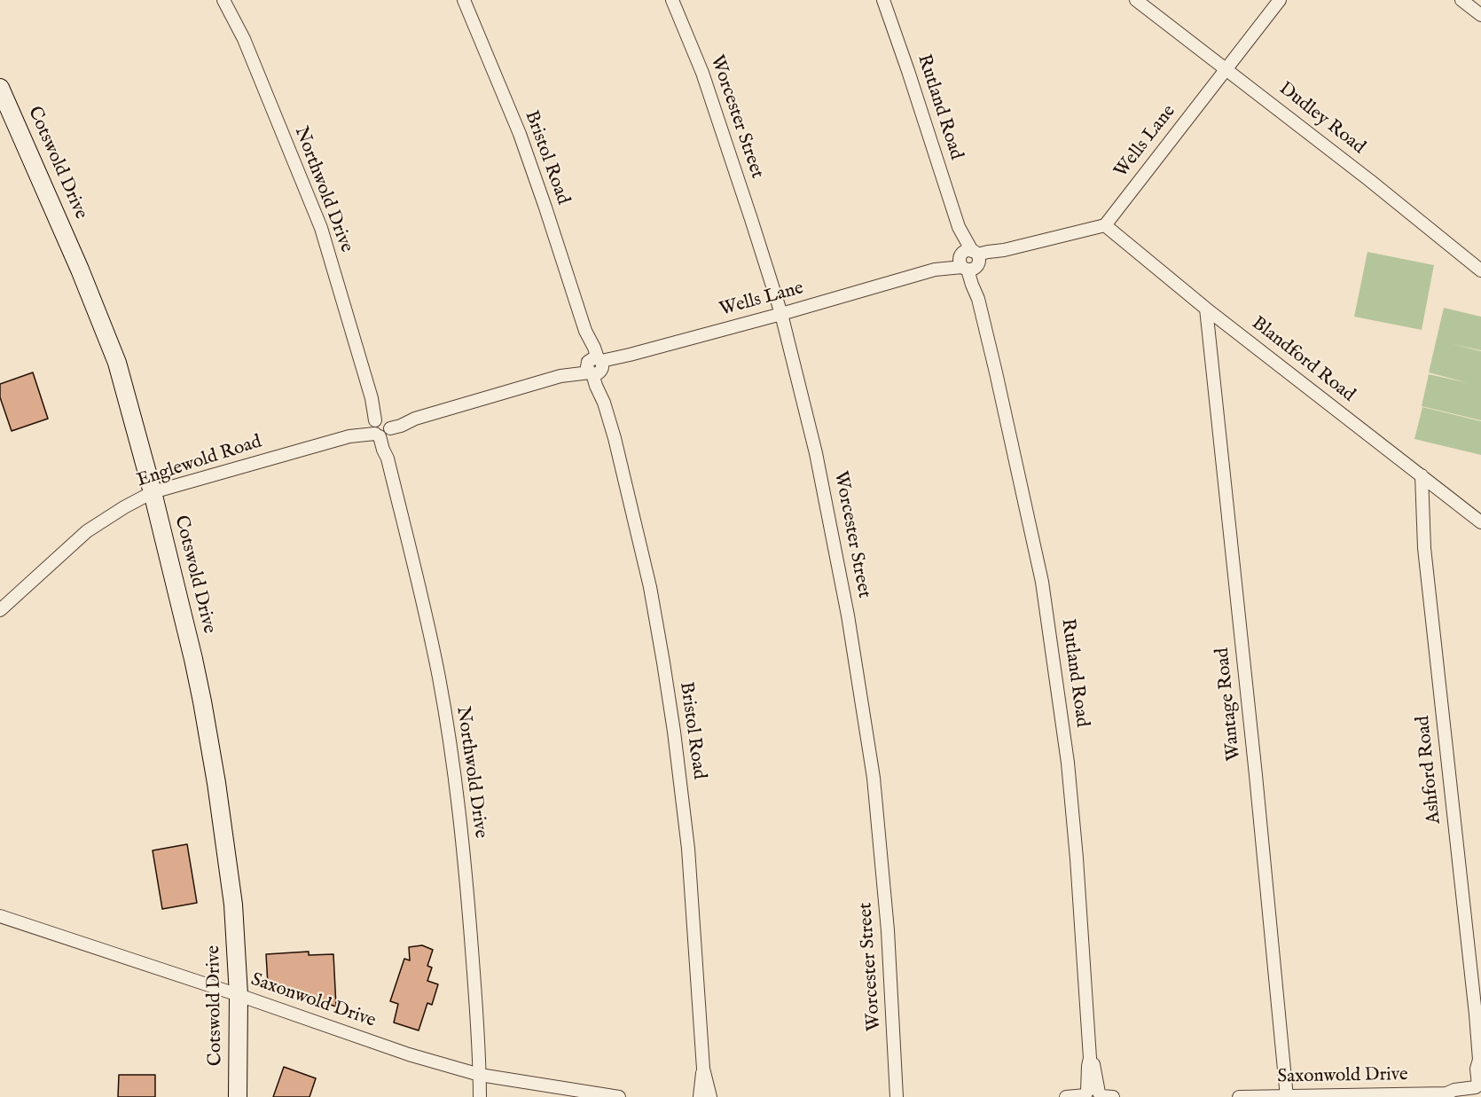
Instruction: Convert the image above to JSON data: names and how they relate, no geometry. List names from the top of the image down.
{
  "streets": {
    "main road": ["Cotswold Drive"],
    "street": [
      "Rutland Road",
      "Worcester Street",
      "Dudley Road",
      "Wells Lane",
      "Bristol Road",
      "Northwold Drive",
      "Blandford Road",
      "Englewold Road",
      "Wantage Road",
      "Ashford Road",
      "Saxonwold Drive"
    ]
  },
  "crossings": [
    ["Rutland Road", "Wells Lane"],
    ["Worcester Street", "Wells Lane"],
    ["Dudley Road", "Wells Lane"],
    ["Wells Lane", "Bristol Road"],
    ["Wells Lane", "Blandford Road"],
    ["Wells Lane", "Englewold Road"],
    ["Bristol Road", "Englewold Road"],
    ["Cotswold Drive", "Englewold Road"],
    ["Cotswold Drive", "Saxonwold Drive"],
    ["Northwold Drive", "Englewold Road"],
    ["Northwold Drive", "Saxonwold Drive"],
    ["Blandford Road", "Wantage Road"],
    ["Blandford Road", "Ashford Road"],
    ["Wantage Road", "Saxonwold Drive"],
    ["Ashford Road", "Saxonwold Drive"]
  ]
}
